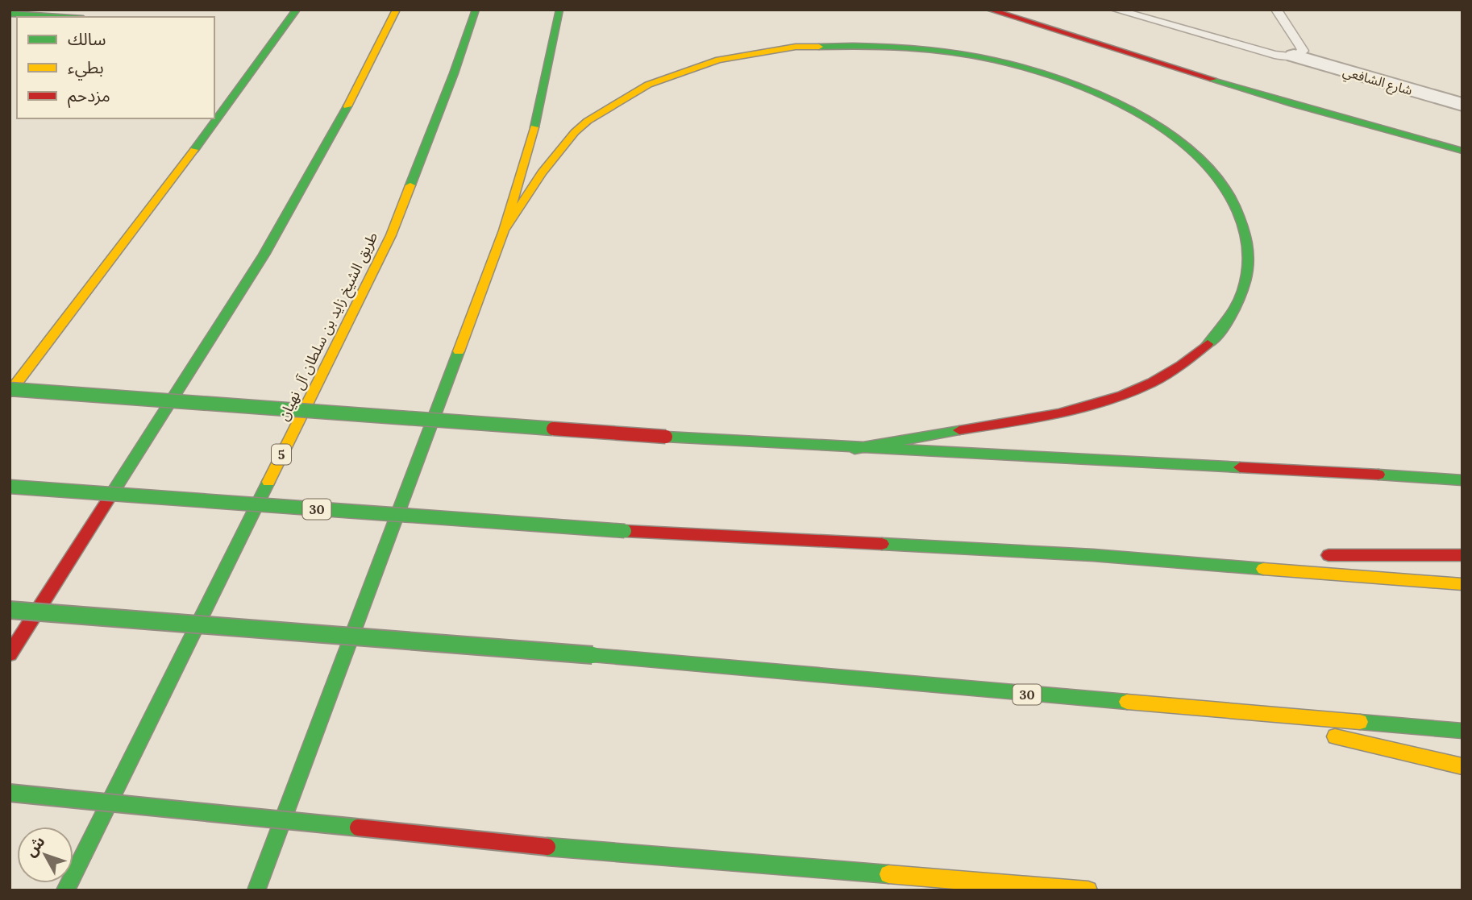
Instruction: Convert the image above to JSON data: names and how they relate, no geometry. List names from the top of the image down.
{
  "streets": {
    "highway": ["طريق الشيخ زايد بن سلطان آل نهيان", "5", "30"],
    "street": ["شارع الشافعي"]
  },
  "legend": ["سالك", "بطيء", "مزدحم"],
  "north": "top left"
}
